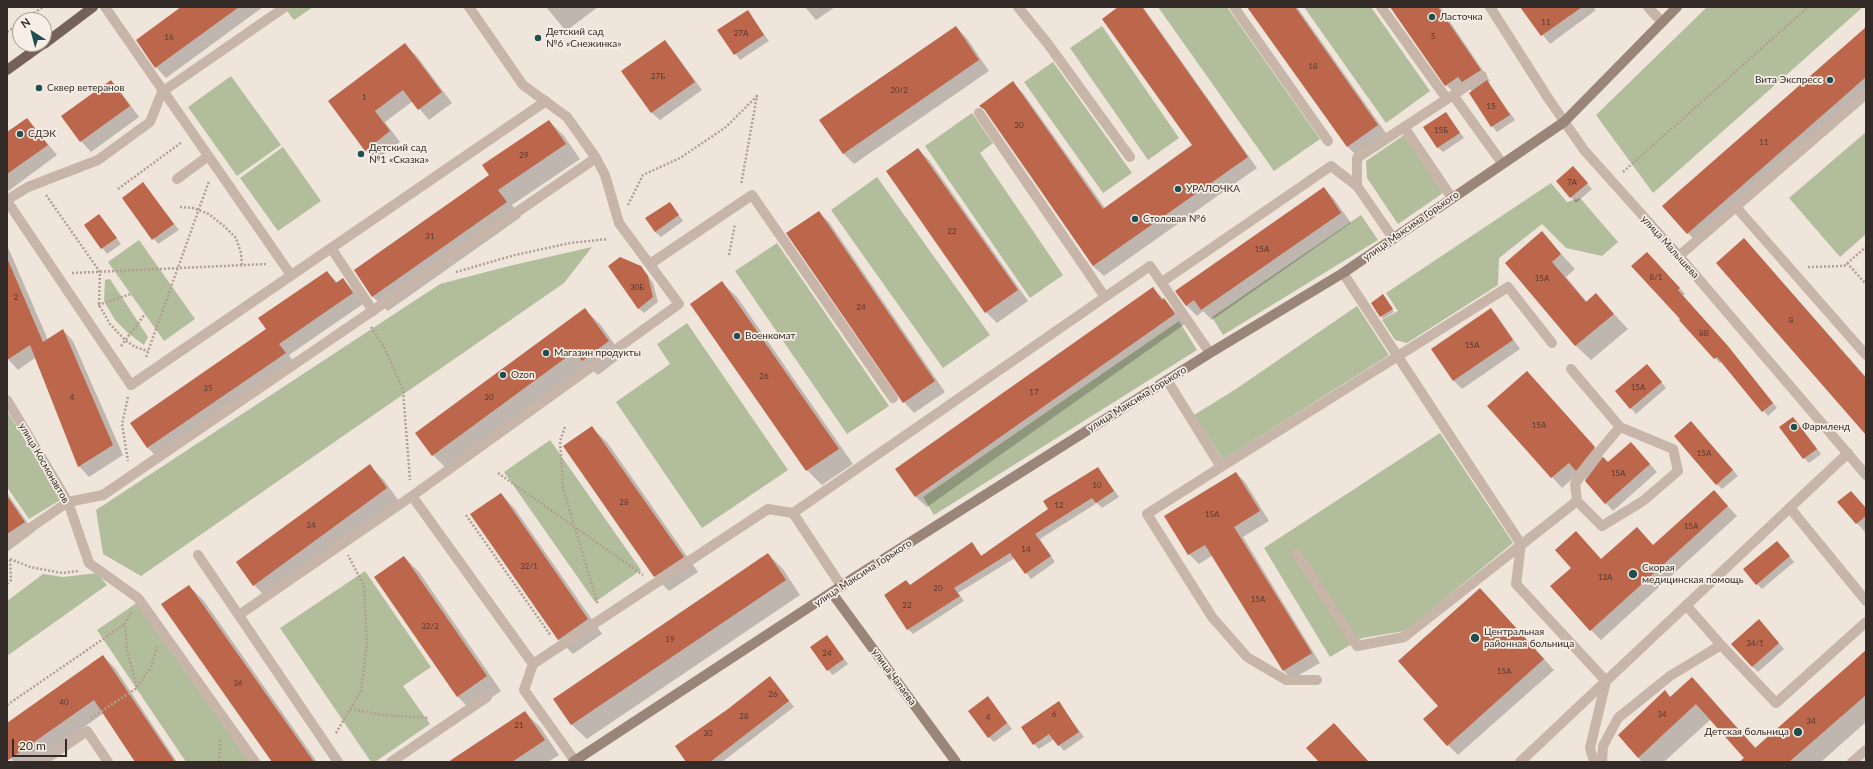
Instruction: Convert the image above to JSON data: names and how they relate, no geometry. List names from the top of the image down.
{
  "streets": {
    "street": [
      "улица Максима Горького",
      "улица Малышева",
      "улица Космонавтов",
      "улица Чапаева"
    ]
  },
  "crossings": [
    ["улица Максима Горького", "улица Малышева"],
    ["улица Максима Горького", "улица Чапаева"]
  ],
  "places": [
    "Ласточка",
    "Детский сад №6 «Снежинка»",
    "Вита Экспресс",
    "Сквер ветеранов",
    "СДЭК",
    "Детский сад №1 «Сказка»",
    "УРАЛОЧКА",
    "Столовая №6",
    "Военкомат",
    "Магазин продукты",
    "Ozon",
    "Фармленд",
    "Скорая медицинская помощь",
    "Центральная районная больница",
    "Детская больница"
  ],
  "house_numbers": [
    "11",
    "27А",
    "5",
    "16",
    "18",
    "27Б",
    "20/2",
    "1",
    "15",
    "20",
    "15Б",
    "11",
    "29",
    "7А",
    "22",
    "31",
    "15А",
    "8/1",
    "15А",
    "30Б",
    "2",
    "24",
    "8",
    "8В",
    "15А",
    "26",
    "15А",
    "35",
    "17",
    "4",
    "30",
    "15А",
    "15А",
    "15А",
    "10",
    "28",
    "12",
    "15А",
    "34",
    "15А",
    "14",
    "32/1",
    "13А",
    "20",
    "15А",
    "22",
    "32/2",
    "19",
    "34/1",
    "24",
    "15А",
    "36",
    "26",
    "40",
    "6",
    "34",
    "28",
    "4",
    "34",
    "21",
    "30"
  ],
  "scale_bar": "20 m",
  "north": "top left"
}
